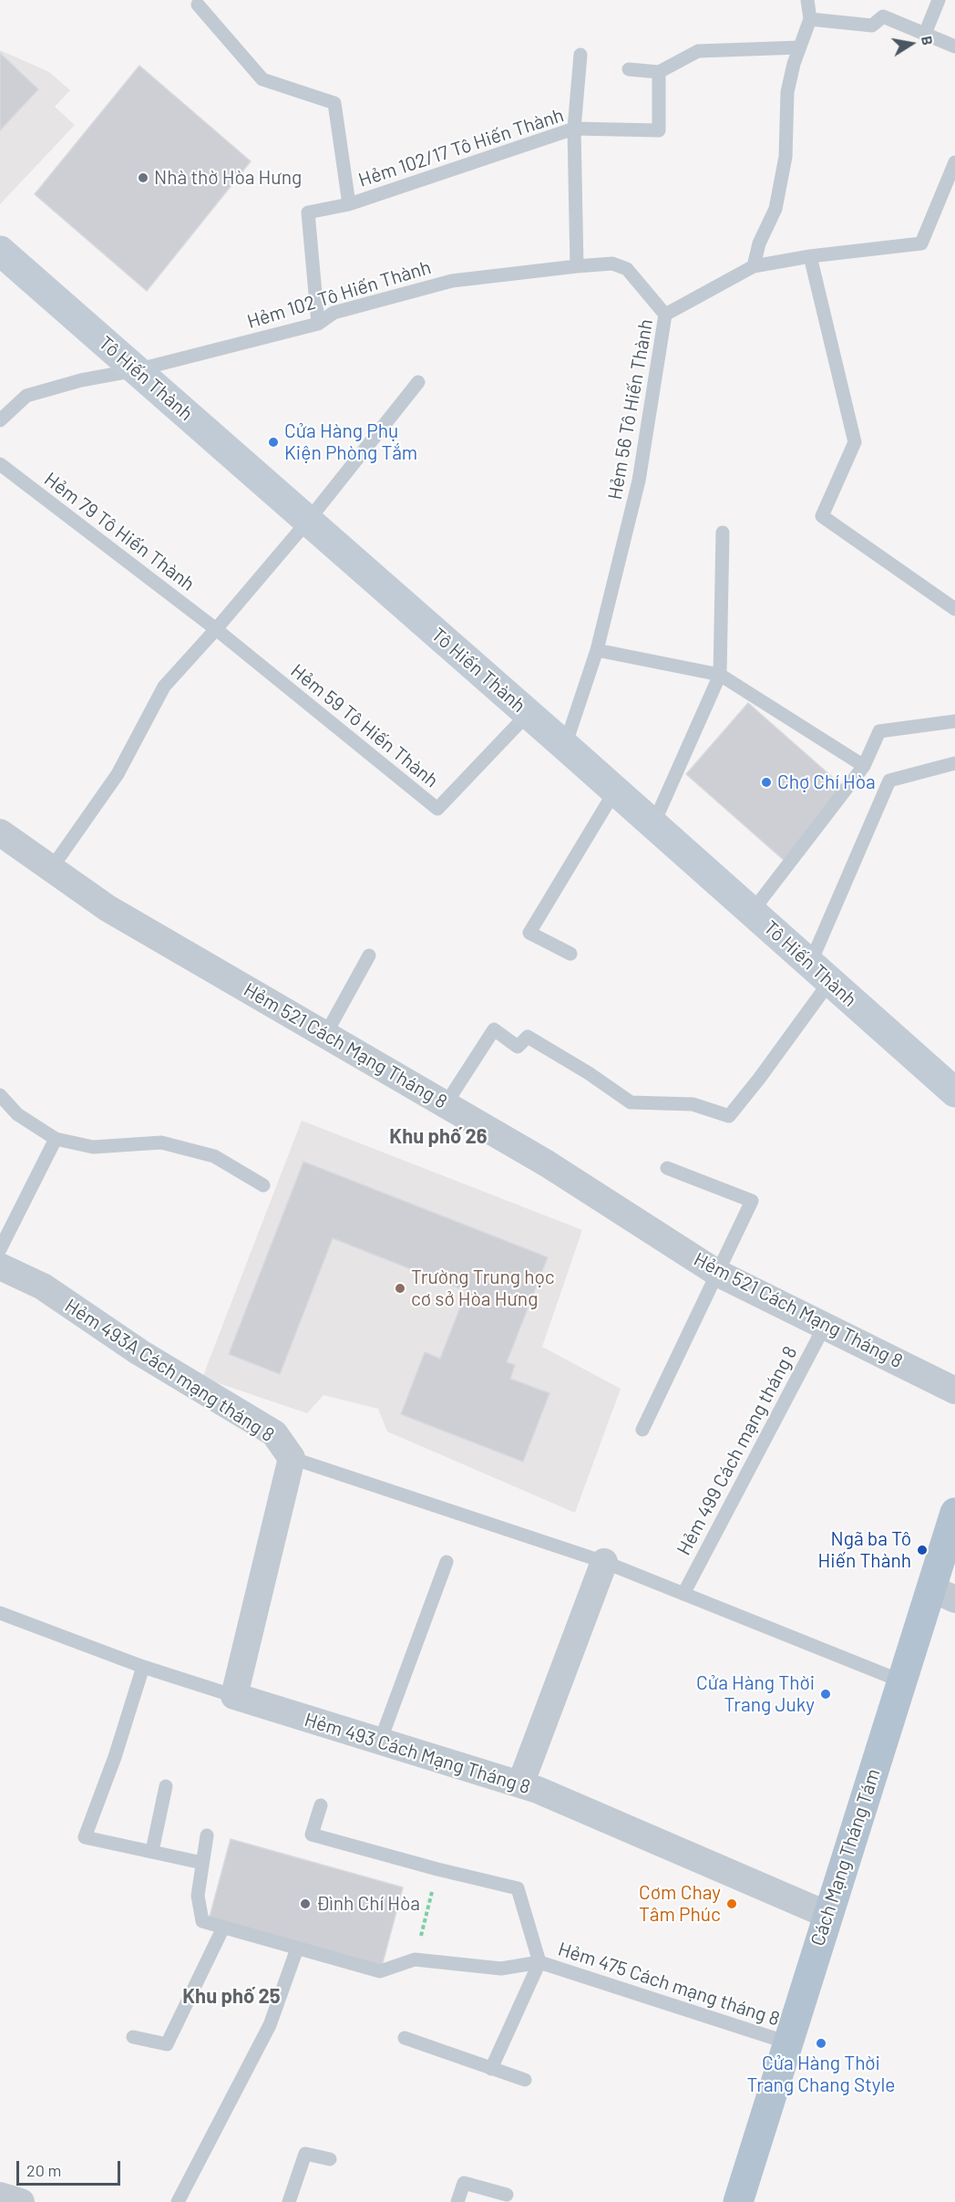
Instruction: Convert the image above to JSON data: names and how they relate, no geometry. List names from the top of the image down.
{
  "streets": {
    "main road": ["Tô Hiến Thành", "Cách Mạng Tháng Tám"],
    "street": ["Hẻm 521 Cách Mạng Tháng 8", "Hẻm 493A Cách mạng tháng 8", "Hẻm 493 Cách Mạng Tháng 8"],
    "lane": [
      "Hẻm 102/17 Tô Hiến Thành",
      "Hẻm 102 Tô Hiến Thành",
      "Hẻm 56 Tô Hiến Thành",
      "Hẻm 79 Tô Hiến Thành",
      "Hẻm 59 Tô Hiến Thành",
      "Hẻm 499 Cách mạng tháng 8",
      "Hẻm 475 Cách mạng tháng 8"
    ]
  },
  "crossings": [
    ["Hẻm 102/17 Tô Hiến Thành", "Hẻm 102 Tô Hiến Thành"],
    ["Hẻm 102 Tô Hiến Thành", "Tô Hiến Thành"],
    ["Hẻm 102 Tô Hiến Thành", "Hẻm 56 Tô Hiến Thành"],
    ["Tô Hiến Thành", "Hẻm 56 Tô Hiến Thành"],
    ["Tô Hiến Thành", "Hẻm 59 Tô Hiến Thành"],
    ["Hẻm 79 Tô Hiến Thành", "Hẻm 59 Tô Hiến Thành"],
    ["Hẻm 521 Cách Mạng Tháng 8", "Hẻm 499 Cách mạng tháng 8"],
    ["Hẻm 493A Cách mạng tháng 8", "Hẻm 493 Cách Mạng Tháng 8"],
    ["Hẻm 493 Cách Mạng Tháng 8", "Cách Mạng Tháng Tám"],
    ["Cách Mạng Tháng Tám", "Hẻm 475 Cách mạng tháng 8"]
  ],
  "districts": ["Khu phố 26", "Khu phố 25"],
  "places": [
    "Nhà thờ Hòa Hưng",
    "Cửa Hàng Phụ Kiện Phòng Tắm",
    "Chợ Chí Hòa",
    "Trường Trung học cơ sở Hòa Hưng",
    "Ngã ba Tô Hiến Thành",
    "Cửa Hàng Thời Trang Juky",
    "Đình Chí Hòa",
    "Cơm Chay Tâm Phúc",
    "Cửa Hàng Thời Trang Chang Style"
  ],
  "scale_bar": "20 m",
  "north": "right"
}
